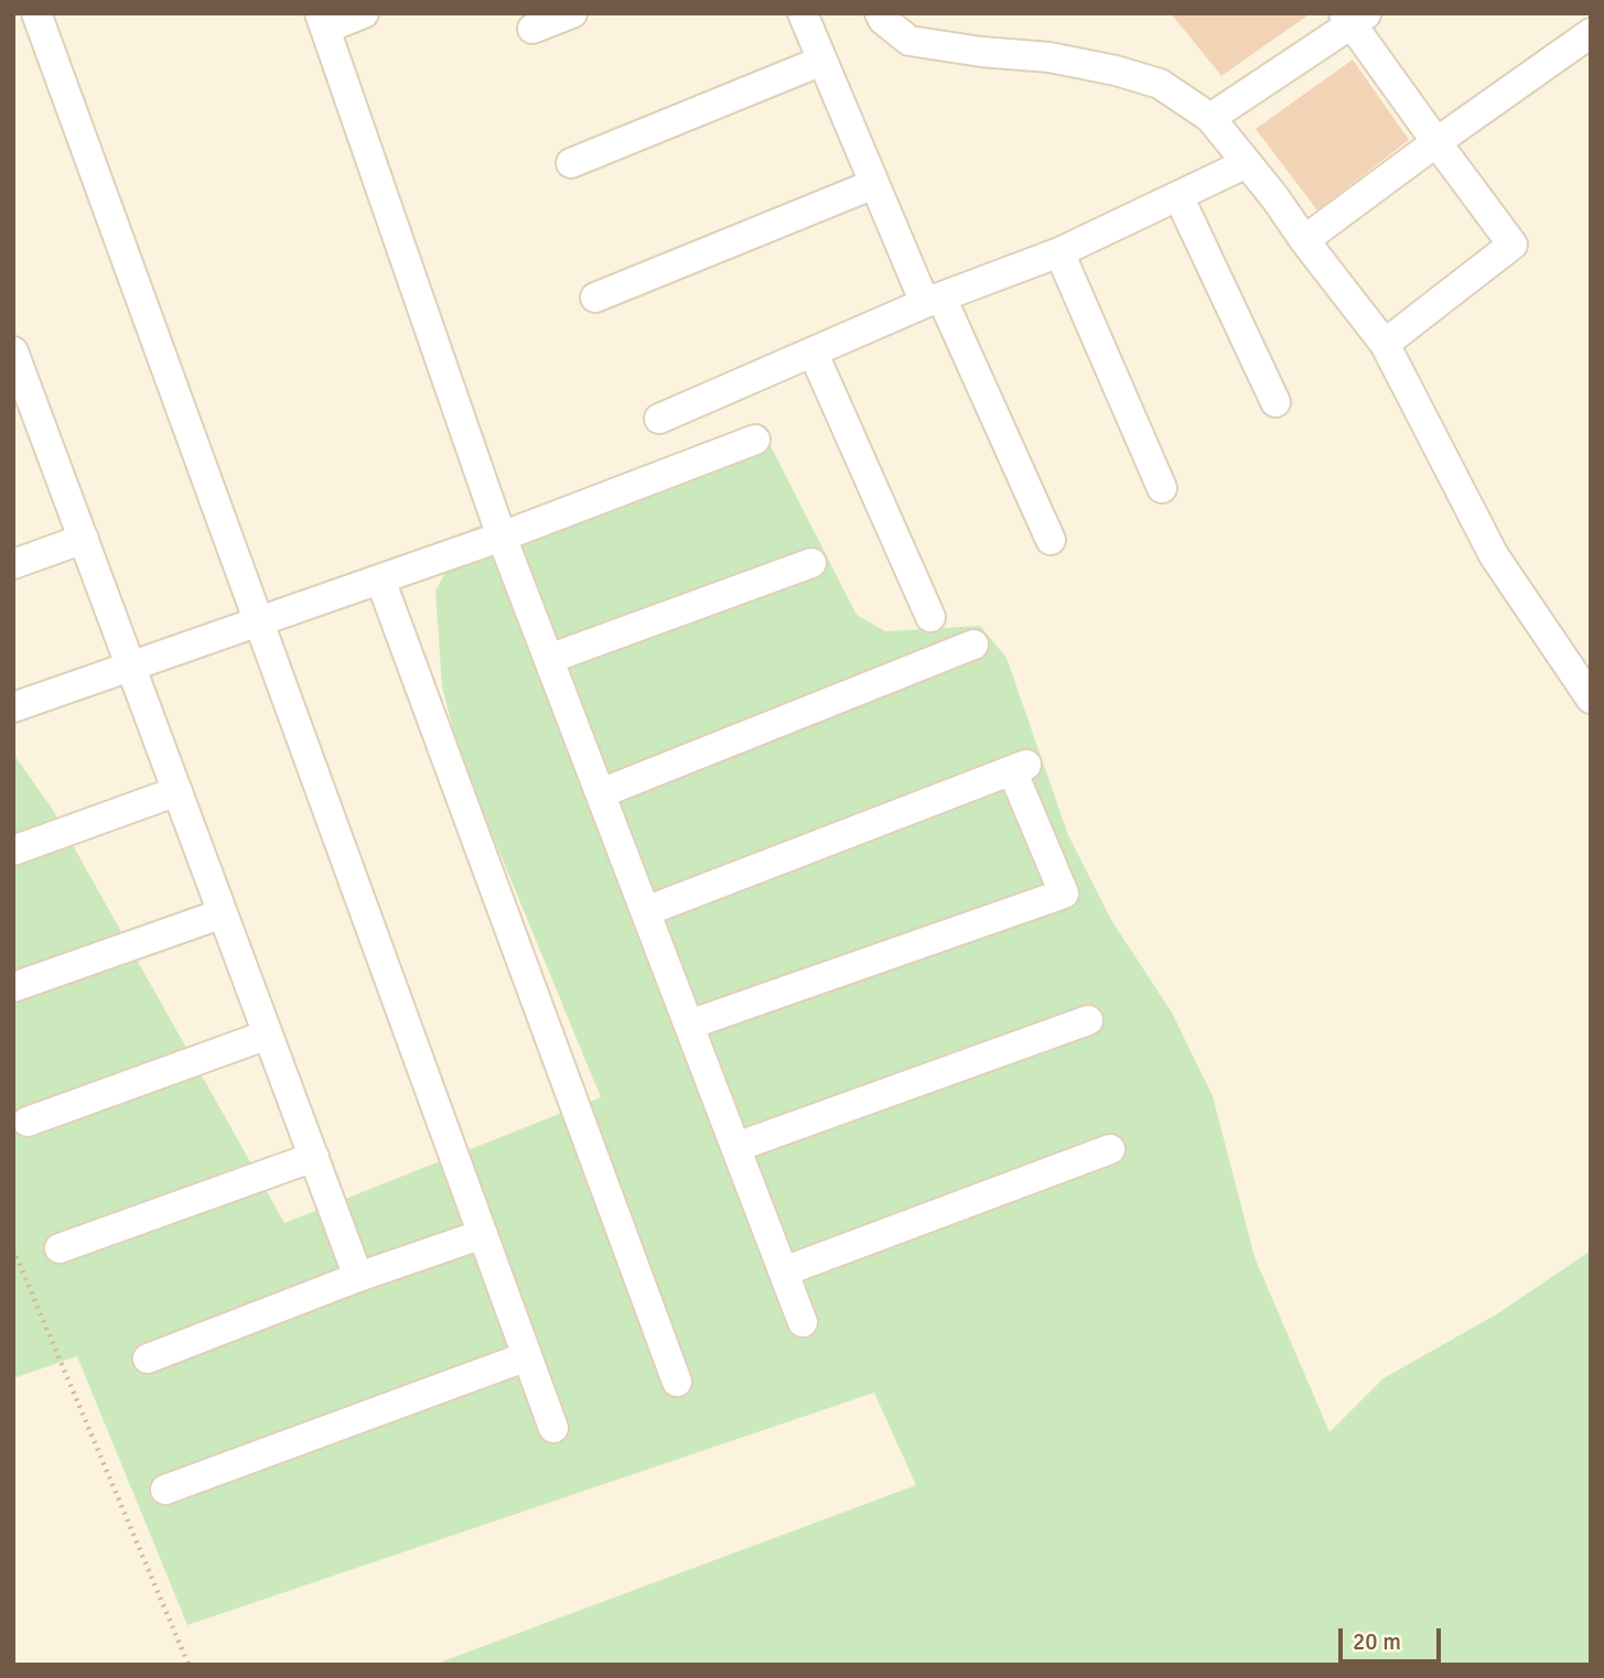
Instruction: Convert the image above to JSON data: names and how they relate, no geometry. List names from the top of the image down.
{
  "scale_bar": "20 m"
}
